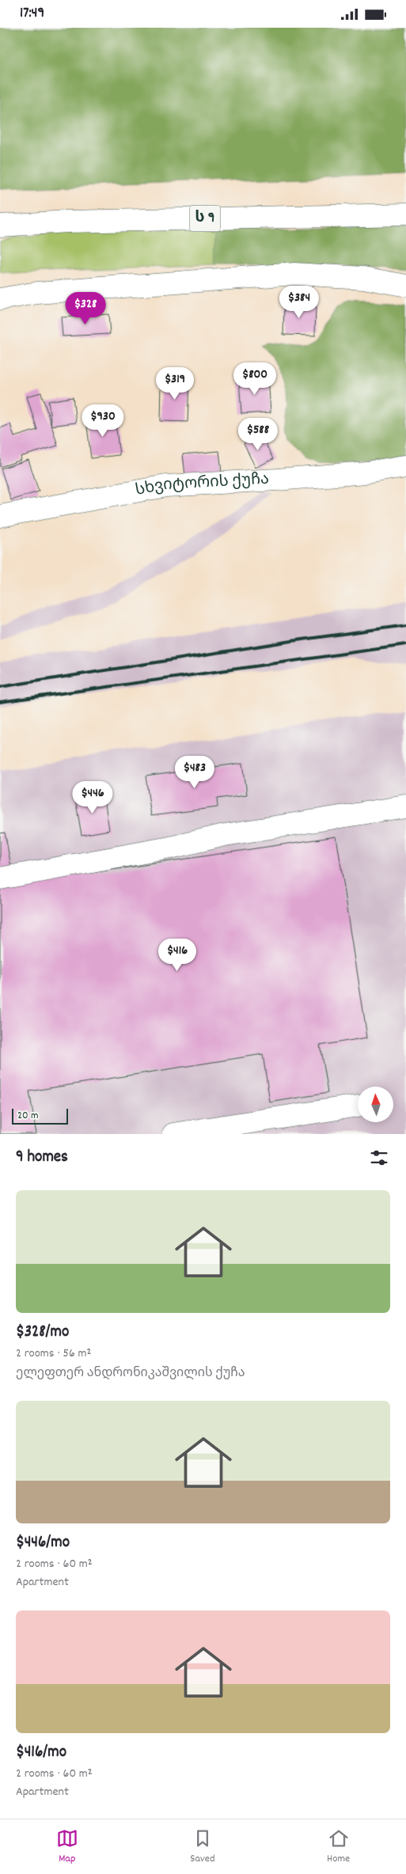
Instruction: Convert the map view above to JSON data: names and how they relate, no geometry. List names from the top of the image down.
{
  "streets": {
    "main road": ["ს 9", "სხვიტორის ქუჩა"]
  },
  "scale_bar": "20 m",
  "north": "top",
  "page": {
    "status": "17:49",
    "price": [
      "$384",
      "$328",
      "$800",
      "$319",
      "$930",
      "$588",
      "$483",
      "$446",
      "$416"
    ],
    "scale": "20 m",
    "heading": "9 homes",
    "list": [
      {
        "name": "$328/mo",
        "note": "2 rooms · 56 m² · ელეფთერ ანდრონიკაშვილის ქუჩა"
      },
      {
        "name": "$446/mo",
        "note": "2 rooms · 60 m² · Apartment"
      },
      {
        "name": "$416/mo",
        "note": "2 rooms · 60 m² · Apartment"
      }
    ],
    "tabs": ["Map", "Saved", "Home"]
  }
}
